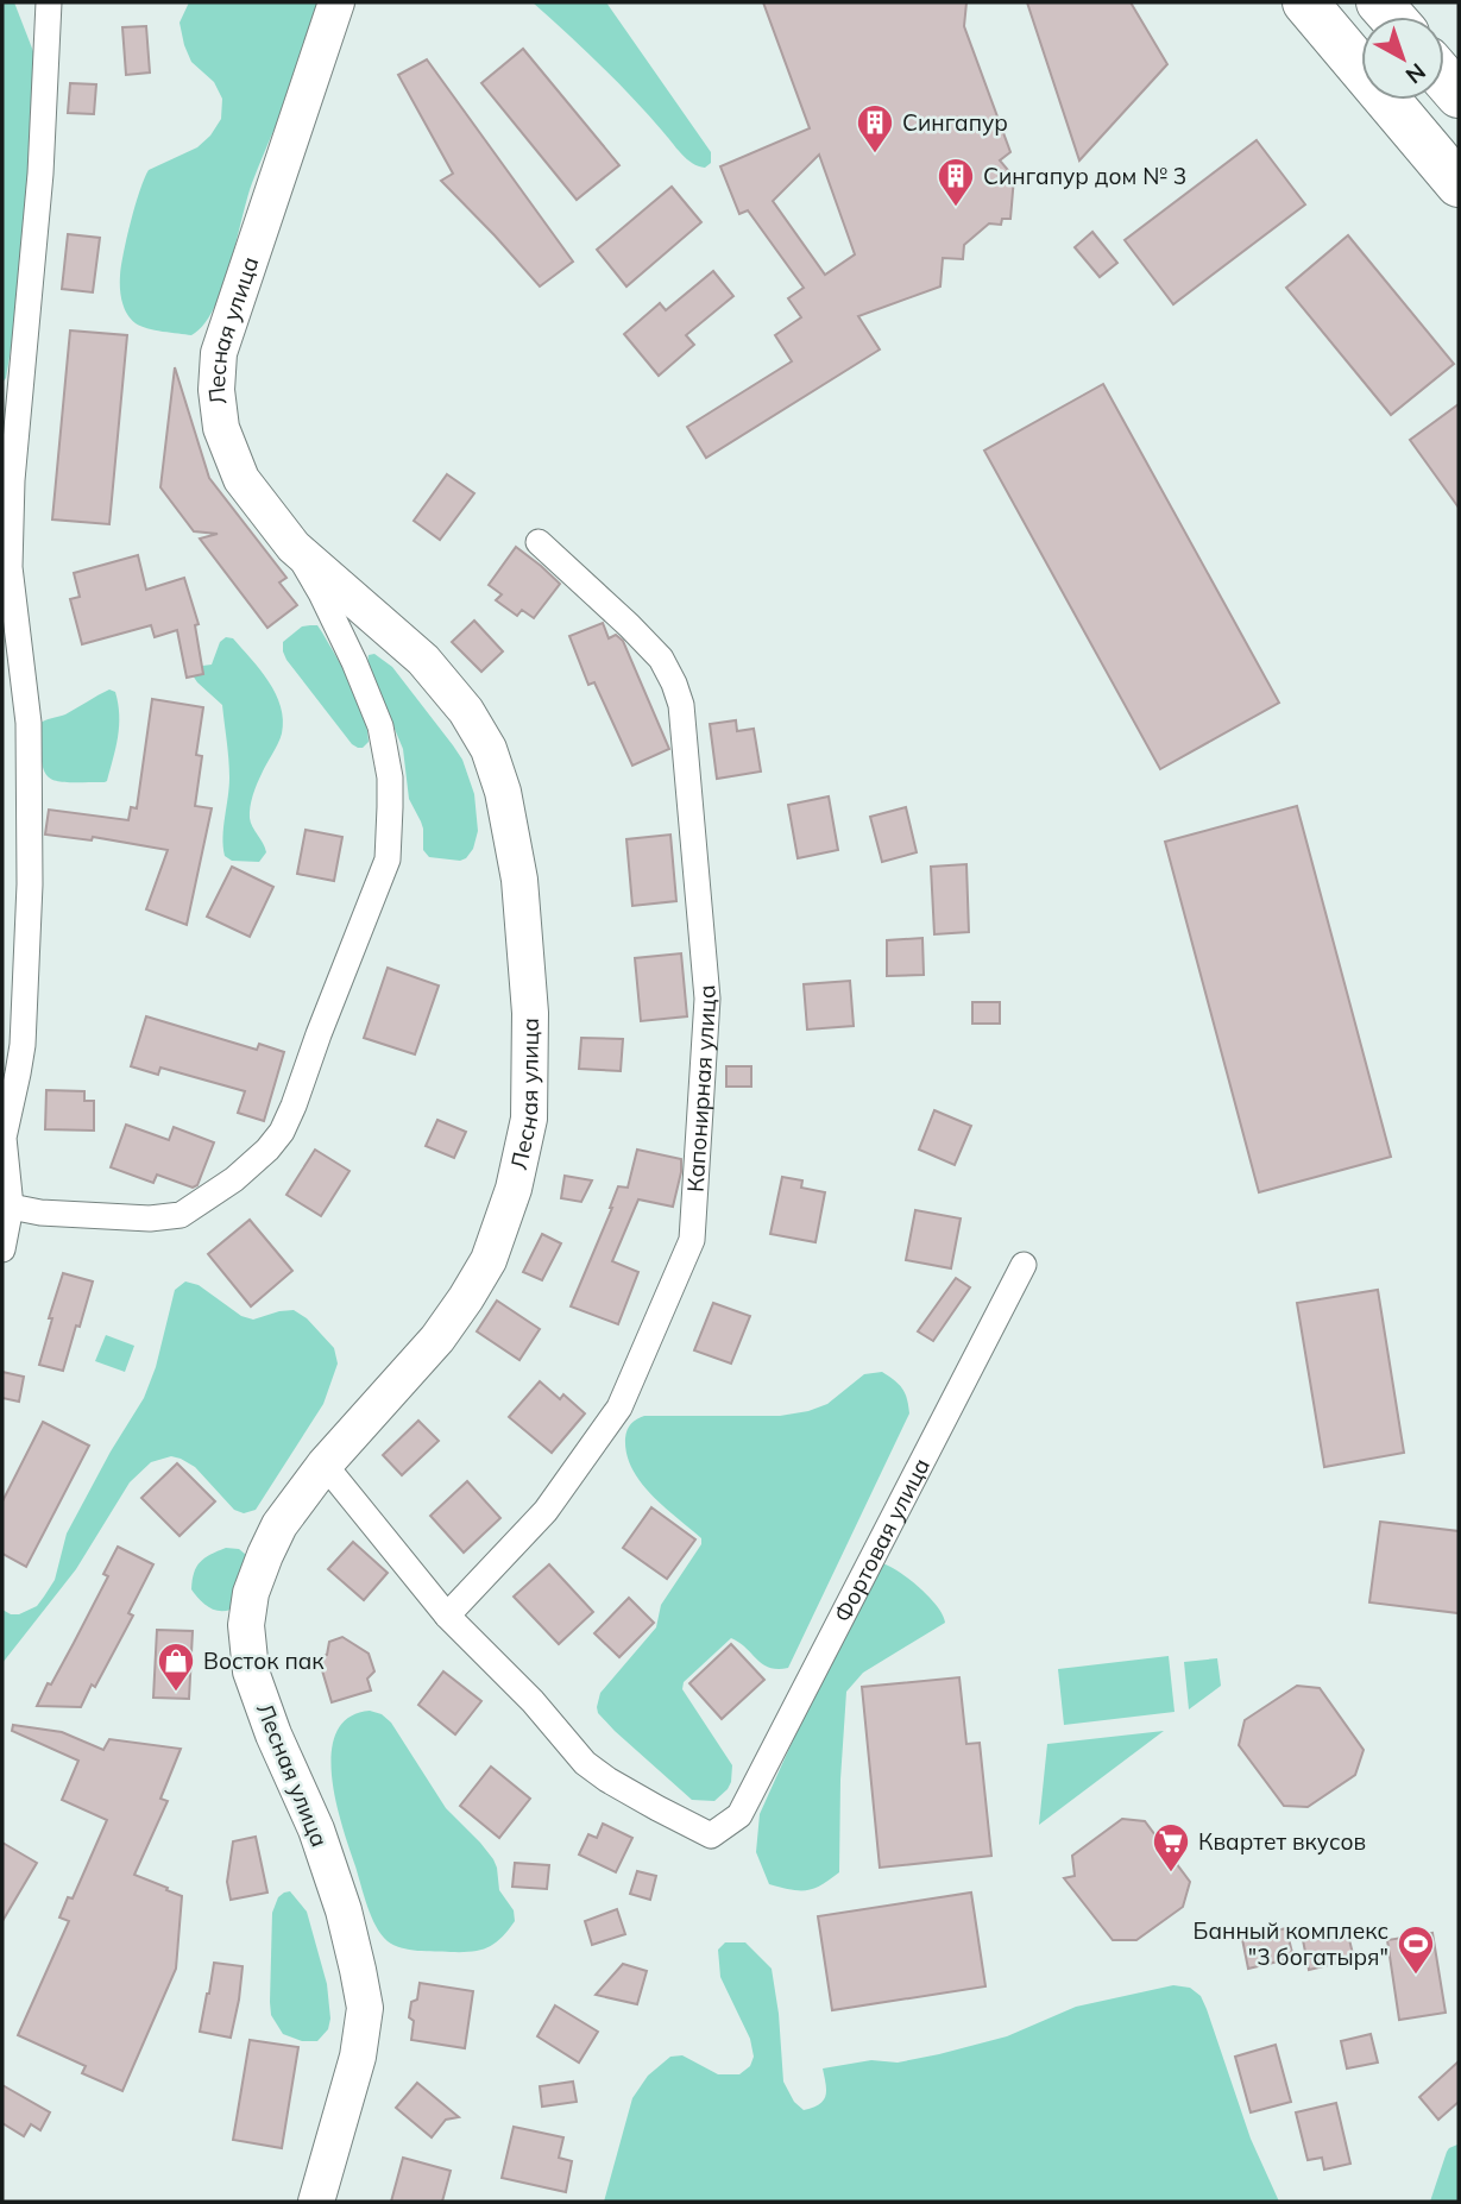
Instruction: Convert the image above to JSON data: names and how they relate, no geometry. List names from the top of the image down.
{
  "streets": {
    "main road": ["Лесная улица"],
    "street": ["Капонирная улица", "Фортовая улица"]
  },
  "crossings": [
    ["Капонирная улица", "Фортовая улица"]
  ],
  "places": {
    "building": ["Сингапур", "Сингапур дом № 3"],
    "shop": ["Восток пак"],
    "supermarket": ["Квартет вкусов"],
    "sports": ["Банный комплекс \"3 богатыря\""]
  },
  "north": "bottom right"
}
